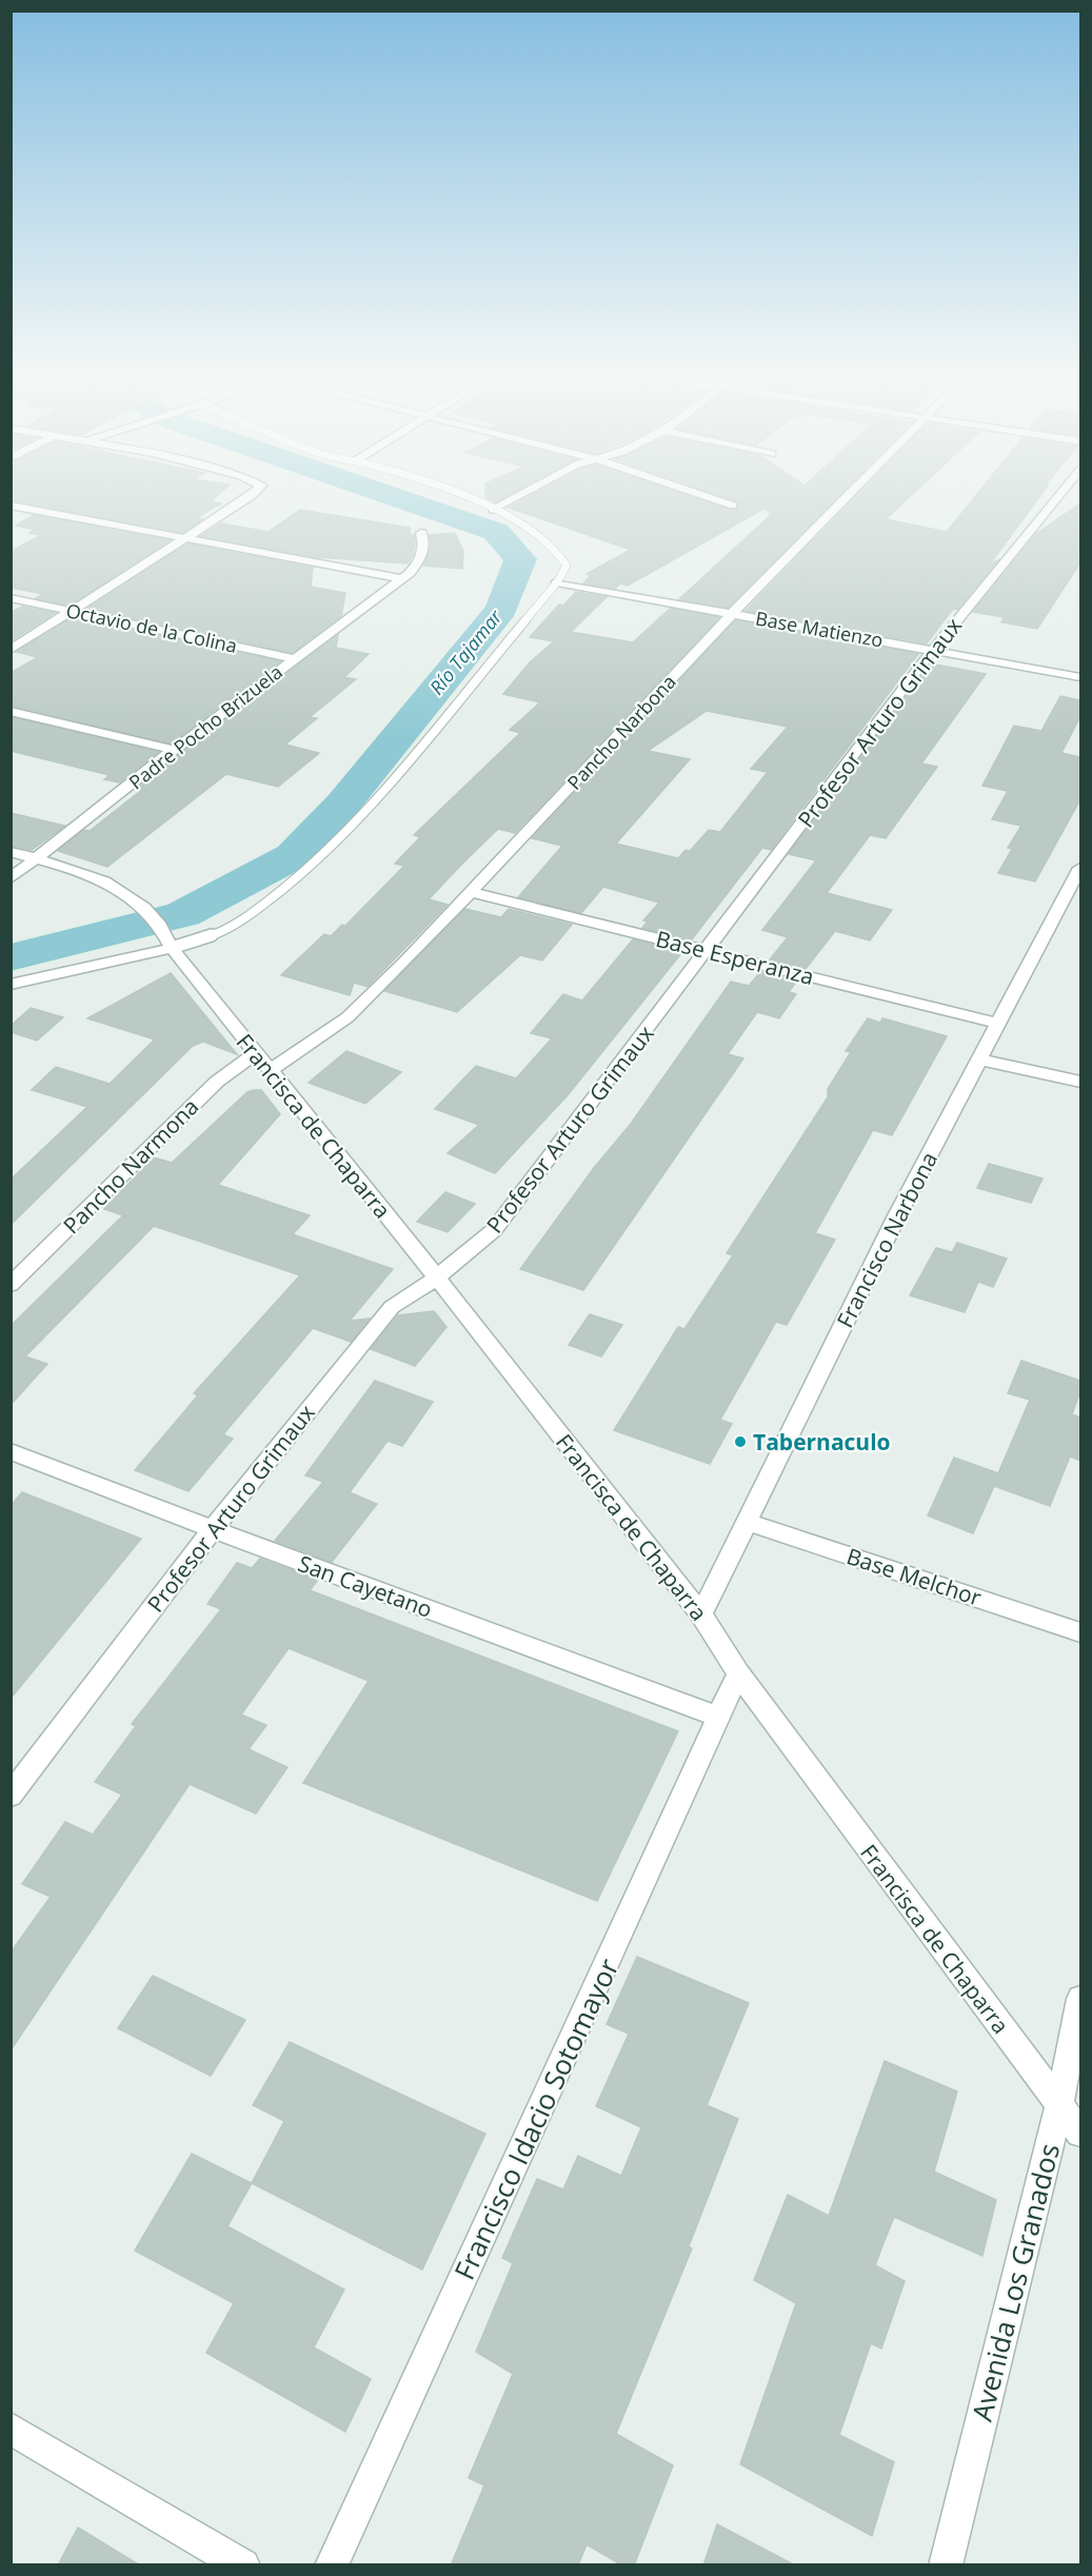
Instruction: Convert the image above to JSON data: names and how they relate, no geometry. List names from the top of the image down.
{
  "streets": {
    "street": [
      "Octavio de la Colina",
      "Base Matienzo",
      "Profesor Arturo Grimaux",
      "Padre Pocho Brizuela",
      "Pancho Narbona",
      "Base Esperanza",
      "Francisca de Chaparra",
      "Pancho Narmona",
      "Francisco Narbona",
      "Base Melchor",
      "San Cayetano",
      "Francisco Idacio Sotomayor",
      "Avenida Los Granados"
    ]
  },
  "crossings": [
    ["Octavio de la Colina", "Padre Pocho Brizuela"],
    ["Base Matienzo", "Profesor Arturo Grimaux"],
    ["Base Matienzo", "Pancho Narbona"],
    ["Profesor Arturo Grimaux", "Base Esperanza"],
    ["Profesor Arturo Grimaux", "Francisca de Chaparra"],
    ["Profesor Arturo Grimaux", "San Cayetano"],
    ["Padre Pocho Brizuela", "Francisca de Chaparra"],
    ["Pancho Narbona", "Base Esperanza"],
    ["Pancho Narbona", "Francisca de Chaparra"],
    ["Base Esperanza", "Francisco Narbona"],
    ["Francisca de Chaparra", "Pancho Narmona"],
    ["Francisca de Chaparra", "Francisco Narbona"],
    ["Francisca de Chaparra", "Francisco Idacio Sotomayor"],
    ["Francisca de Chaparra", "Avenida Los Granados"],
    ["Francisco Narbona", "Base Melchor"],
    ["San Cayetano", "Francisco Idacio Sotomayor"]
  ],
  "water": ["Río Tajamar"],
  "places": ["Tabernaculo"]
}
